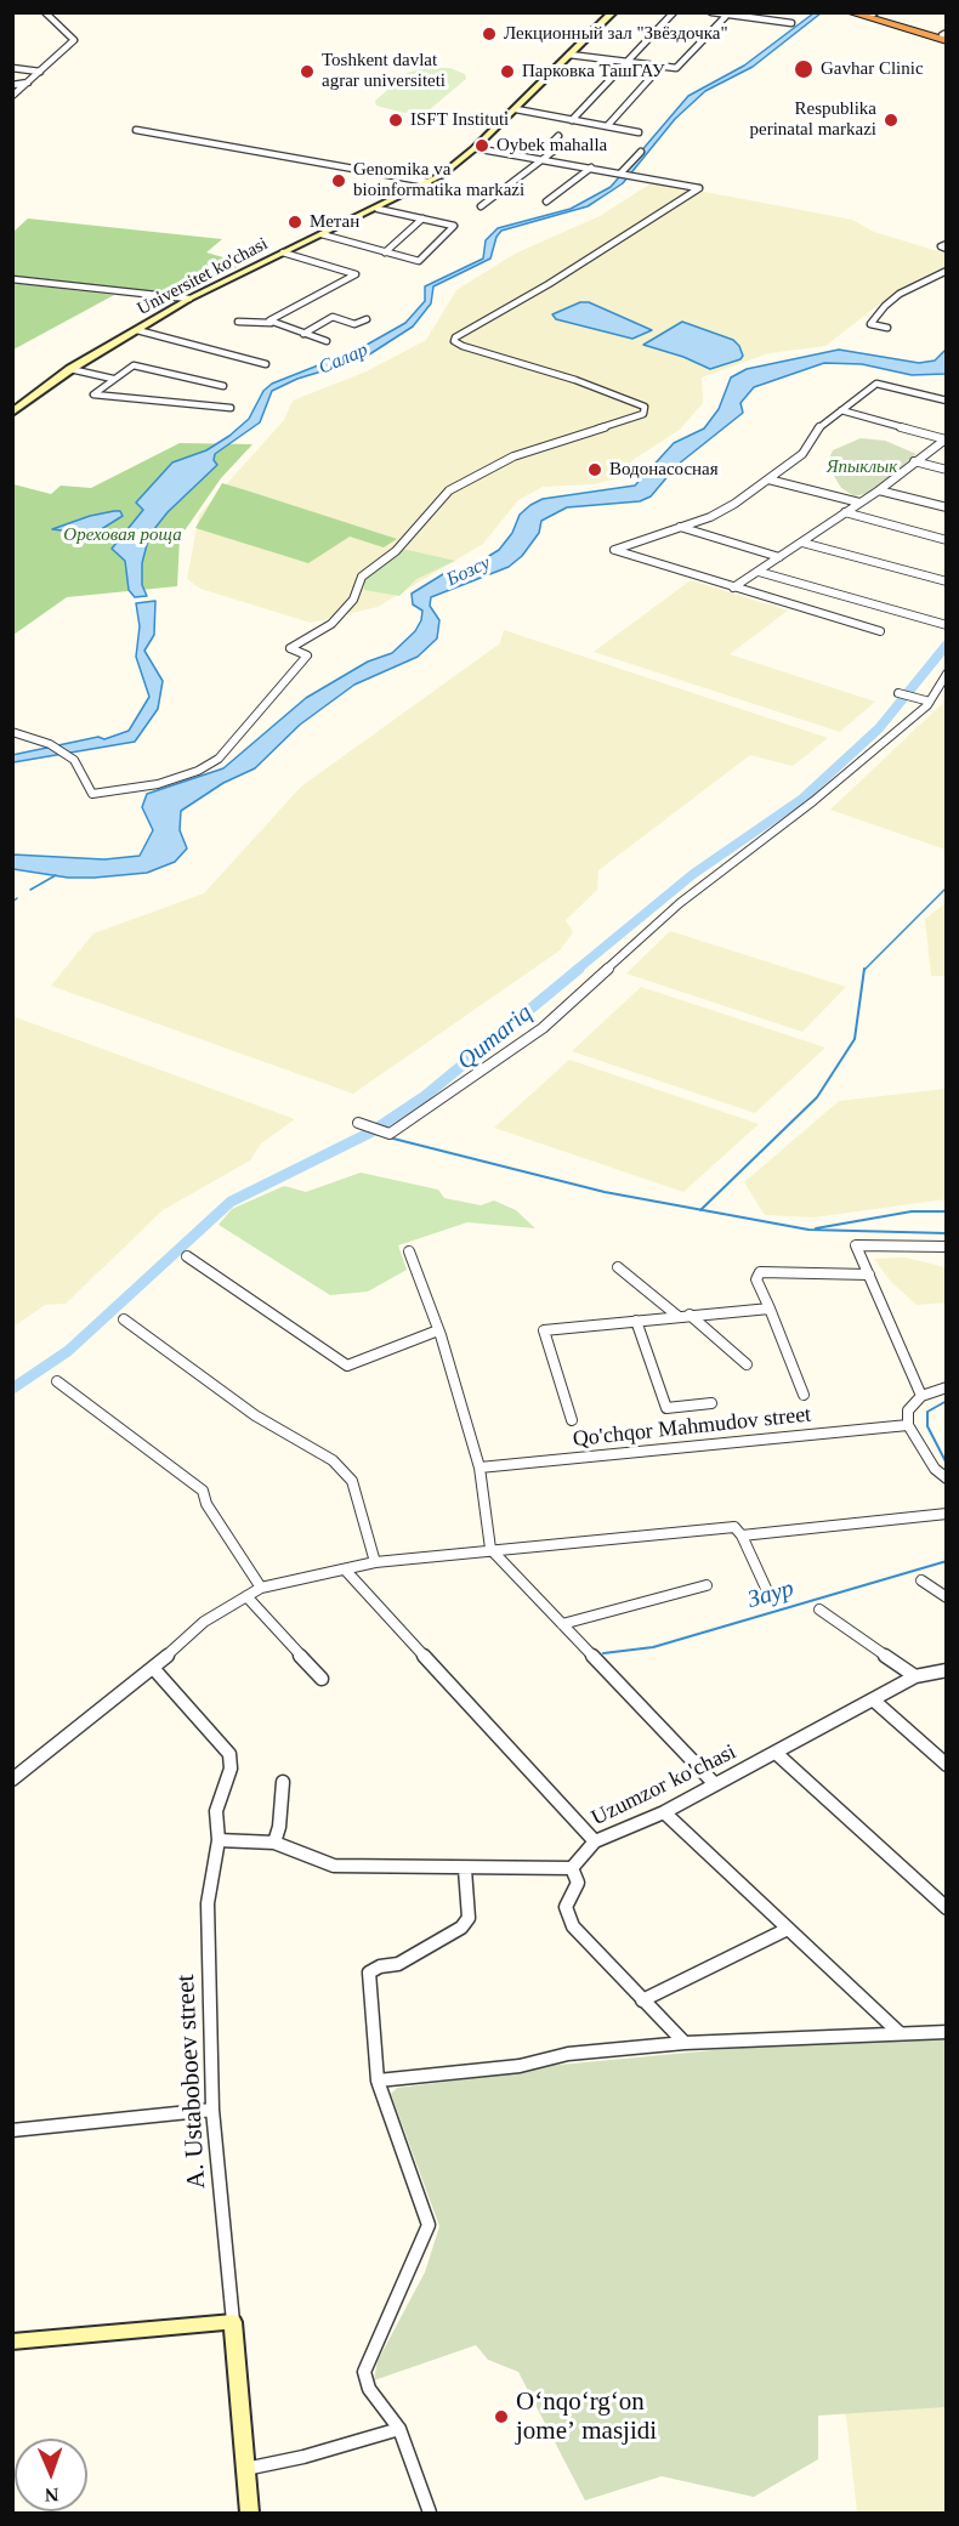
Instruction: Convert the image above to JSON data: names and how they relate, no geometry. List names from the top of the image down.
{
  "streets": {
    "main road": ["Universitet ko'chasi"],
    "street": ["Qo'chqor Mahmudov street", "Uzumzor ko'chasi", "A. Ustaboboev street"]
  },
  "water": [
    "Салар",
    "Бозсу",
    "Qumariq",
    "Заур"
  ],
  "parks": ["Япыклык", "Ореховая роща"],
  "places": [
    "Лекционный зал \"Звёздочка\"",
    "Gavhar Clinic",
    "Toshkent davlat agrar universiteti",
    "Парковка ТашГАУ",
    "ISFT Instituti",
    "Respublika perinatal markazi",
    "Oybek mahalla",
    "Genomika va bioinformatika markazi",
    "Метан",
    "Водонасосная",
    "O‘nqo‘rg‘on jome’ masjidi"
  ],
  "north": "bottom"
}
